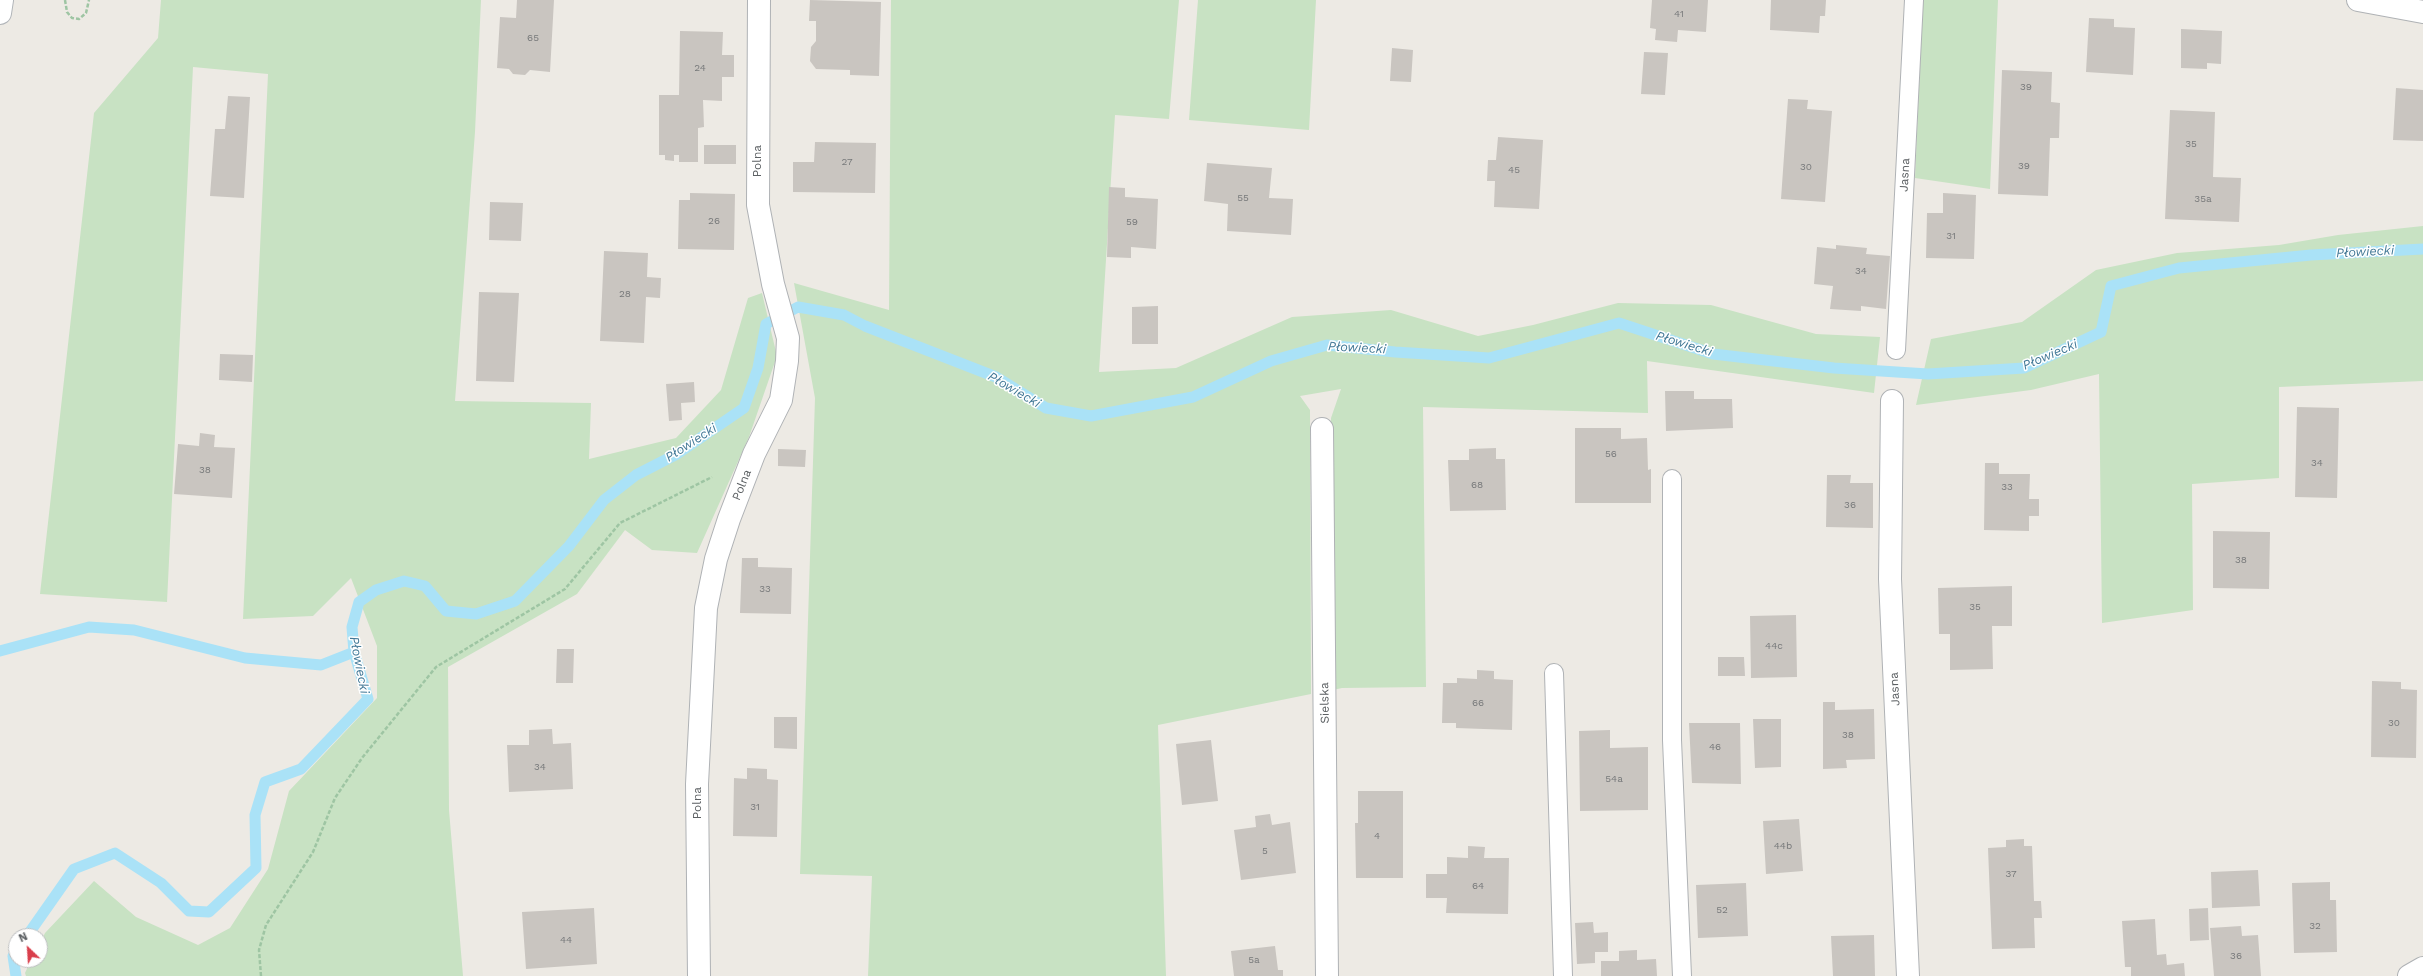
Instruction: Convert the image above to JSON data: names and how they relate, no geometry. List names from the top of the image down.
{
  "streets": {
    "street": ["Polna", "Jasna", "Sielska"]
  },
  "water": ["Płowiecki"],
  "house_numbers": [
    "41",
    "65",
    "24",
    "39",
    "35",
    "27",
    "39",
    "30",
    "45",
    "55",
    "35a",
    "26",
    "59",
    "31",
    "34",
    "28",
    "56",
    "34",
    "38",
    "68",
    "33",
    "36",
    "38",
    "33",
    "35",
    "44c",
    "66",
    "30",
    "38",
    "46",
    "34",
    "54a",
    "31",
    "4",
    "44b",
    "5",
    "37",
    "64",
    "52",
    "32",
    "44",
    "36",
    "5a"
  ],
  "north": "top left"
}
